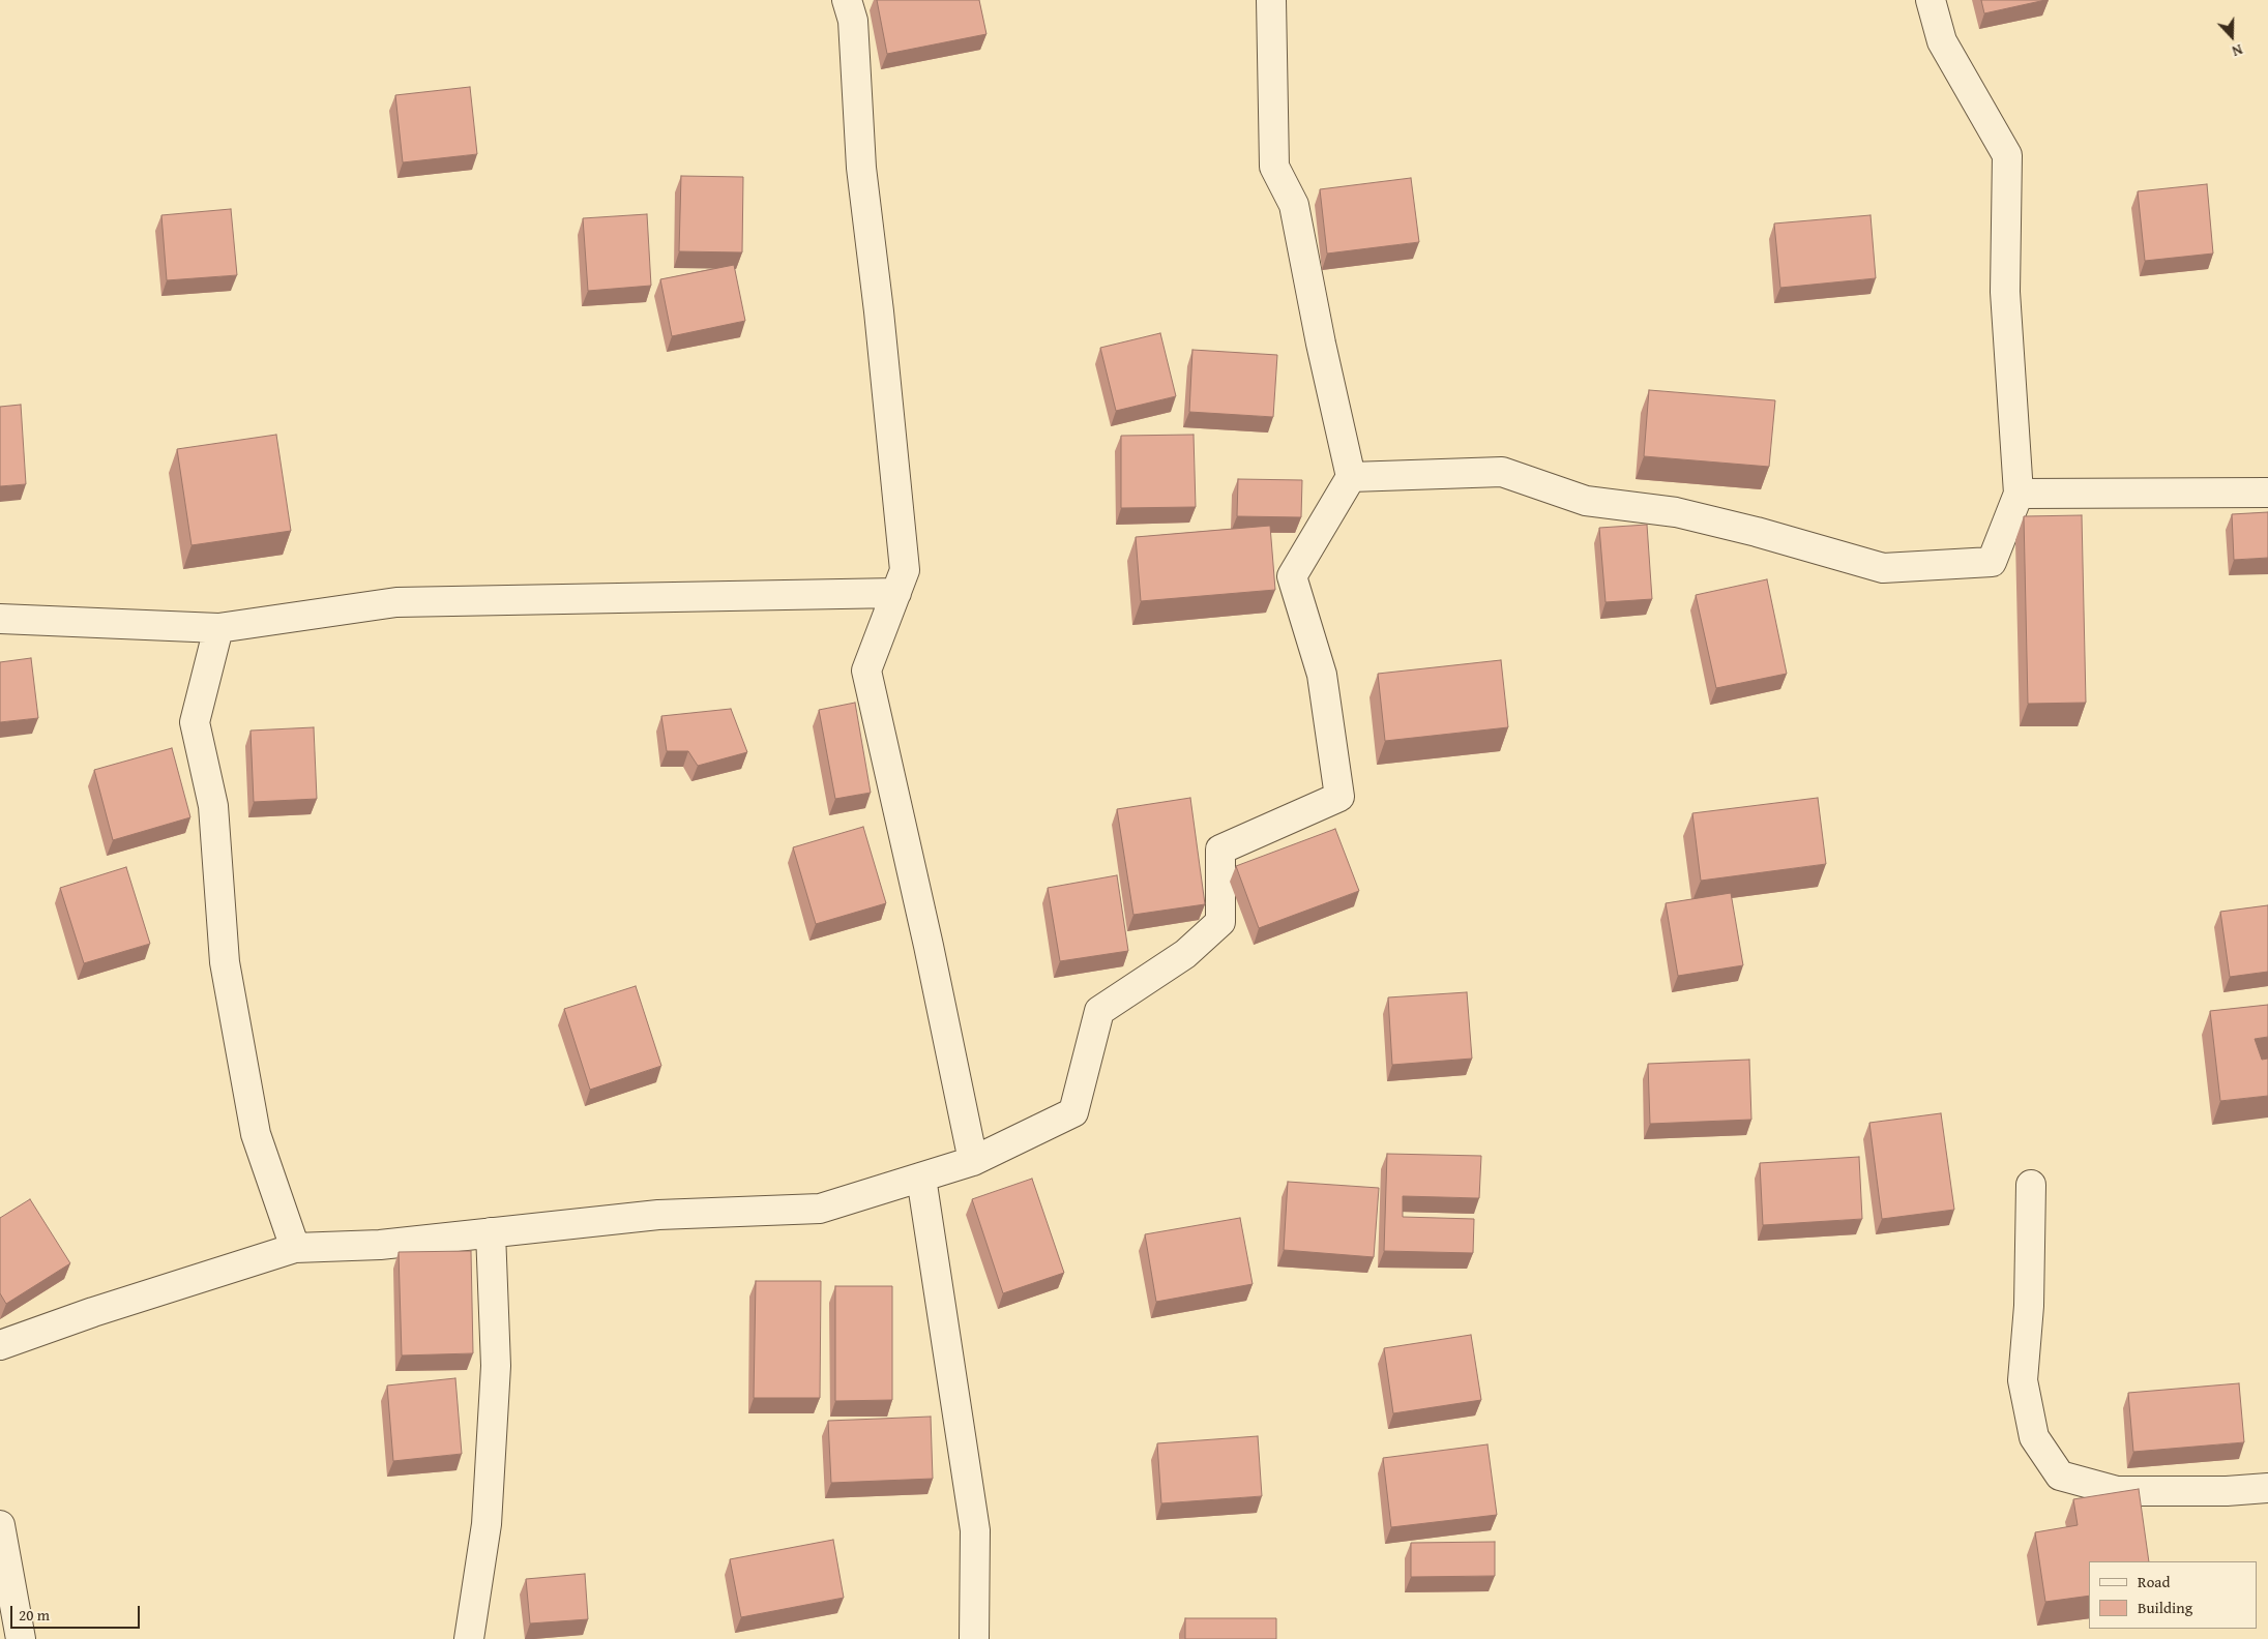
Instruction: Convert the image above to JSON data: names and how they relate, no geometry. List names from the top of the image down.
{
  "legend": ["Road", "Building"],
  "scale_bar": "20 m",
  "north": "bottom"
}
